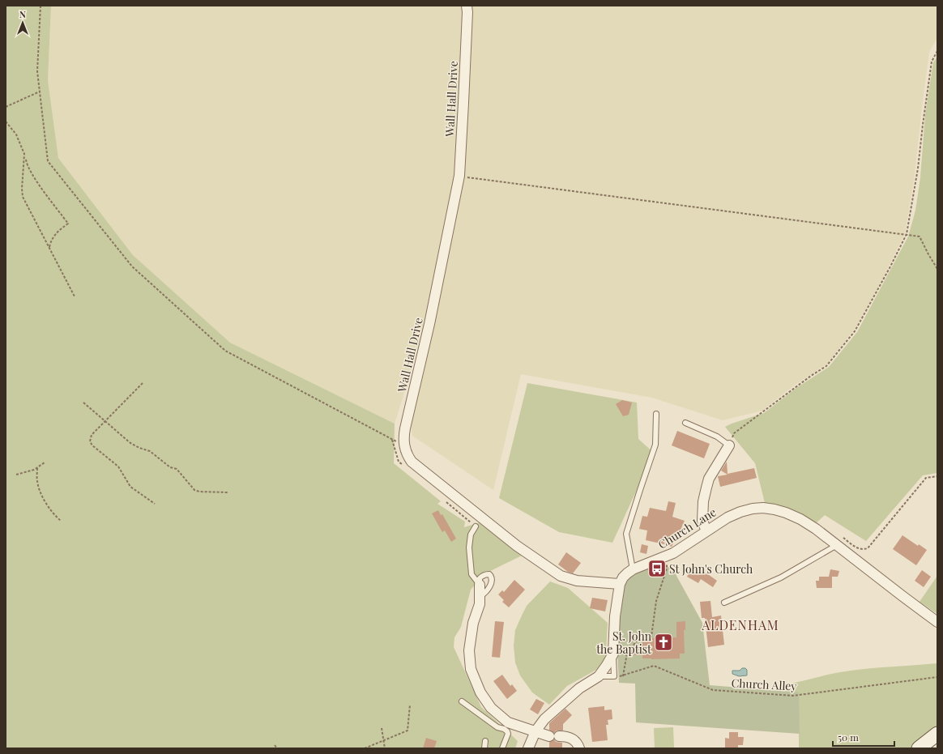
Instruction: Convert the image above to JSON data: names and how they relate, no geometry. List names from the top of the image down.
{
  "streets": {
    "street": ["Wall Hall Drive", "Church Lane"],
    "path": ["Church Alley"]
  },
  "districts": ["ALDENHAM"],
  "places": {
    "bus stop": ["St John's Church"],
    "church": ["St. John the Baptist"]
  },
  "scale_bar": "50 m",
  "north": "top"
}
